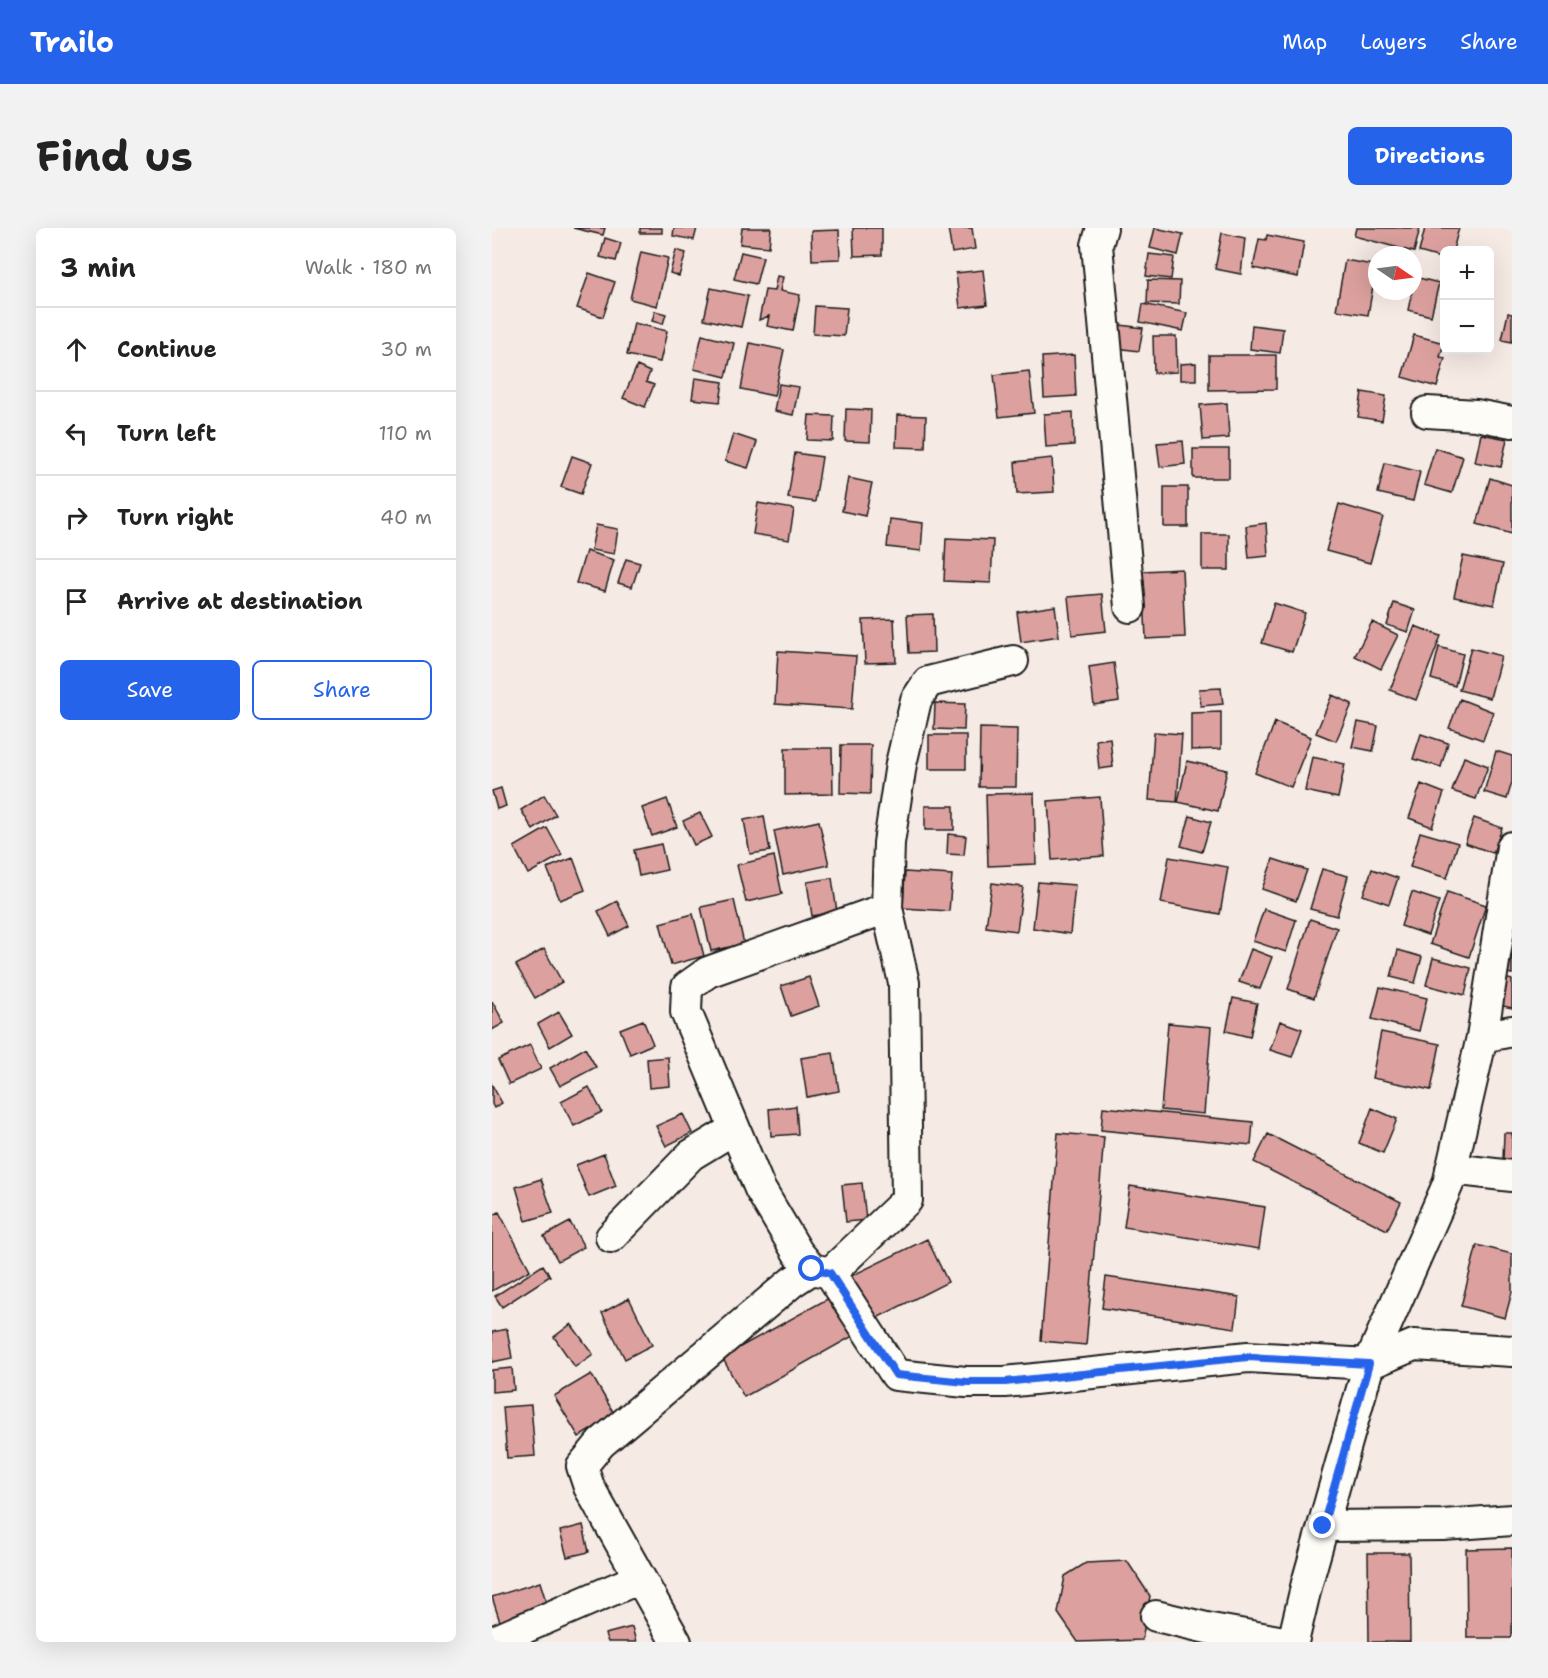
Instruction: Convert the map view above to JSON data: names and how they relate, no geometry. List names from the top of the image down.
{
  "north": "right",
  "page": {
    "header": "Trailo",
    "nav": ["Map", "Layers", "Share"],
    "buttons": [
      "Directions",
      ["Save", "Share"]
    ],
    "title": "Find us",
    "heading": ["3 min", "Walk · 180 m"],
    "map_buttons": ["+", "−"],
    "list": [
      ["Continue", "30 m"],
      ["Turn left", "110 m"],
      ["Turn right", "40 m"],
      "Arrive at destination"
    ]
  }
}
